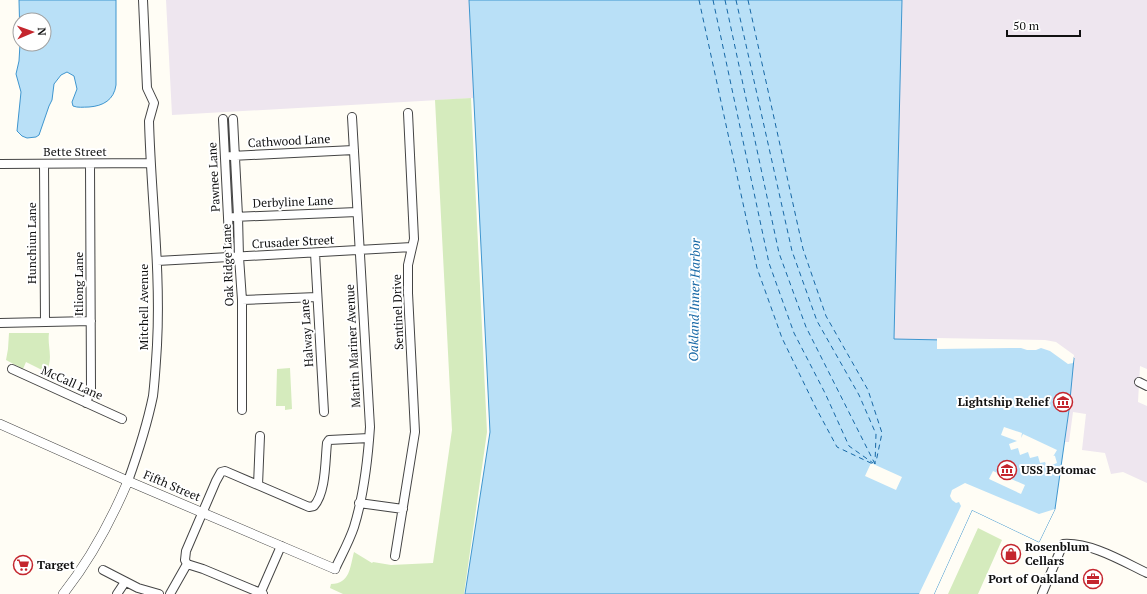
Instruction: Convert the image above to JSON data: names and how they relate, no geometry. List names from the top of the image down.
{
  "streets": {
    "street": [
      "Cathwood Lane",
      "Bette Street",
      "Pawnee Lane",
      "Derbyline Lane",
      "Crusader Street",
      "Hunchiun Lane",
      "Oak Ridge Lane",
      "Itliong Lane",
      "Mitchell Avenue",
      "Sentinel Drive",
      "Halway Lane",
      "Martin Mariner Avenue",
      "McCall Lane",
      "Fifth Street"
    ]
  },
  "crossings": [
    ["Cathwood Lane", "Pawnee Lane"],
    ["Cathwood Lane", "Oak Ridge Lane"],
    ["Cathwood Lane", "Martin Mariner Avenue"],
    ["Bette Street", "Hunchiun Lane"],
    ["Bette Street", "Itliong Lane"],
    ["Bette Street", "Mitchell Avenue"],
    ["Pawnee Lane", "Derbyline Lane"],
    ["Pawnee Lane", "Crusader Street"],
    ["Derbyline Lane", "Oak Ridge Lane"],
    ["Derbyline Lane", "Martin Mariner Avenue"],
    ["Crusader Street", "Oak Ridge Lane"],
    ["Crusader Street", "Mitchell Avenue"],
    ["Crusader Street", "Sentinel Drive"],
    ["Crusader Street", "Halway Lane"],
    ["Crusader Street", "Martin Mariner Avenue"],
    ["Itliong Lane", "McCall Lane"],
    ["Mitchell Avenue", "Fifth Street"],
    ["Martin Mariner Avenue", "Fifth Street"]
  ],
  "water": ["Oakland Inner Harbor"],
  "places": {
    "museum": ["Lightship Relief", "USS Potomac"],
    "shop": ["Rosenblum Cellars"],
    "supermarket": ["Target"],
    "office": ["Port of Oakland"]
  },
  "scale_bar": "50 m",
  "north": "right"
}
